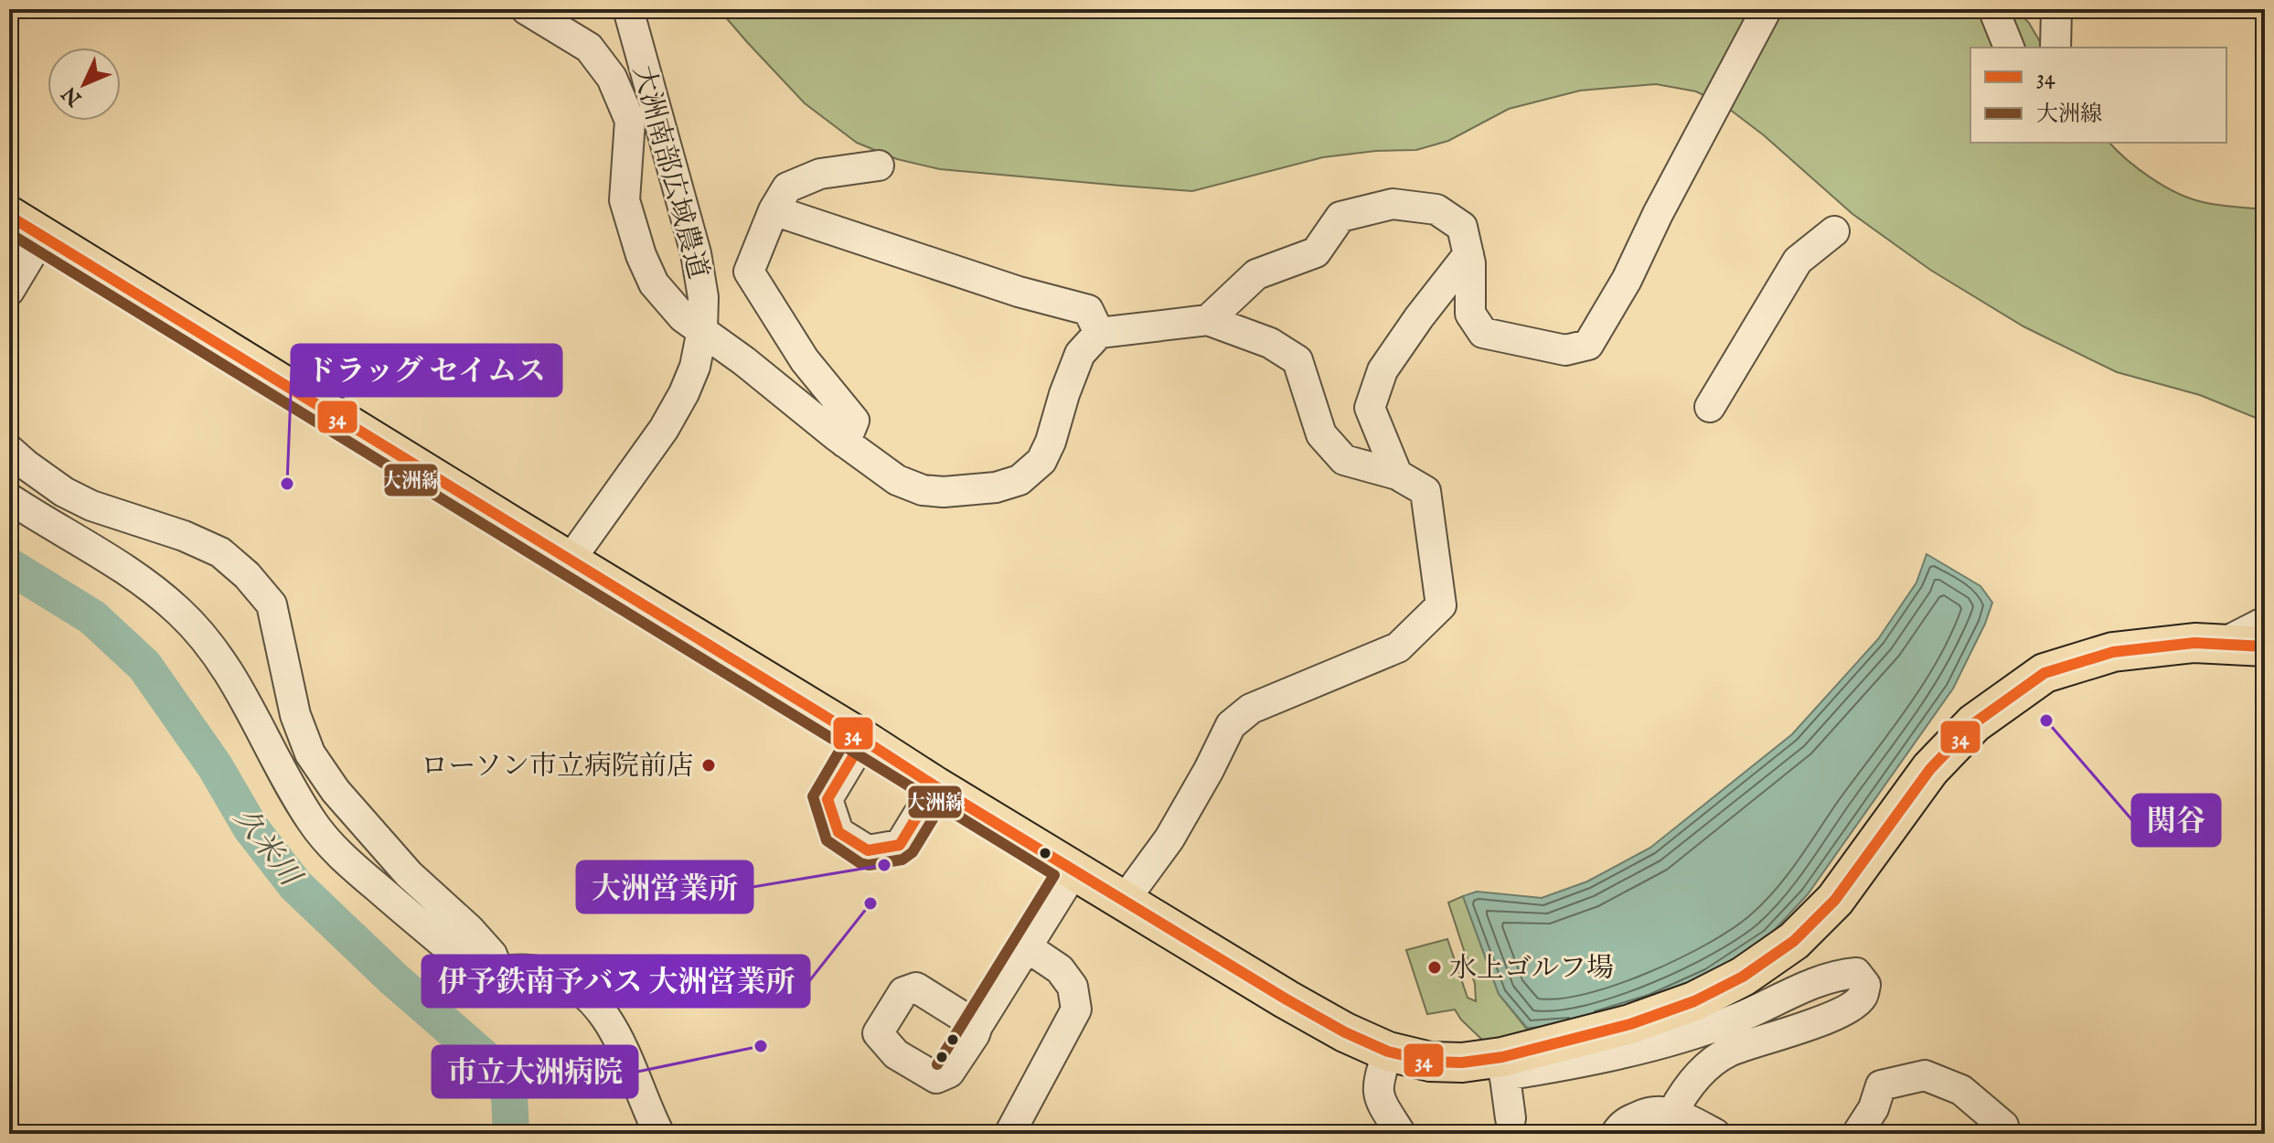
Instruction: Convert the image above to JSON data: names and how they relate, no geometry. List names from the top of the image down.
{
  "streets": {
    "street": ["大洲南部広域農道"]
  },
  "water": ["久米川"],
  "places": [
    "ドラッグ セイムス",
    "関谷",
    "ローソン市立病院前店",
    "大洲営業所",
    "伊予鉄南予バス 大洲営業所",
    "水上ゴルフ場",
    "市立大洲病院"
  ],
  "lines": ["transit line 34", "transit line 大洲線"],
  "legend": ["34", "大洲線"],
  "north": "bottom left"
}
